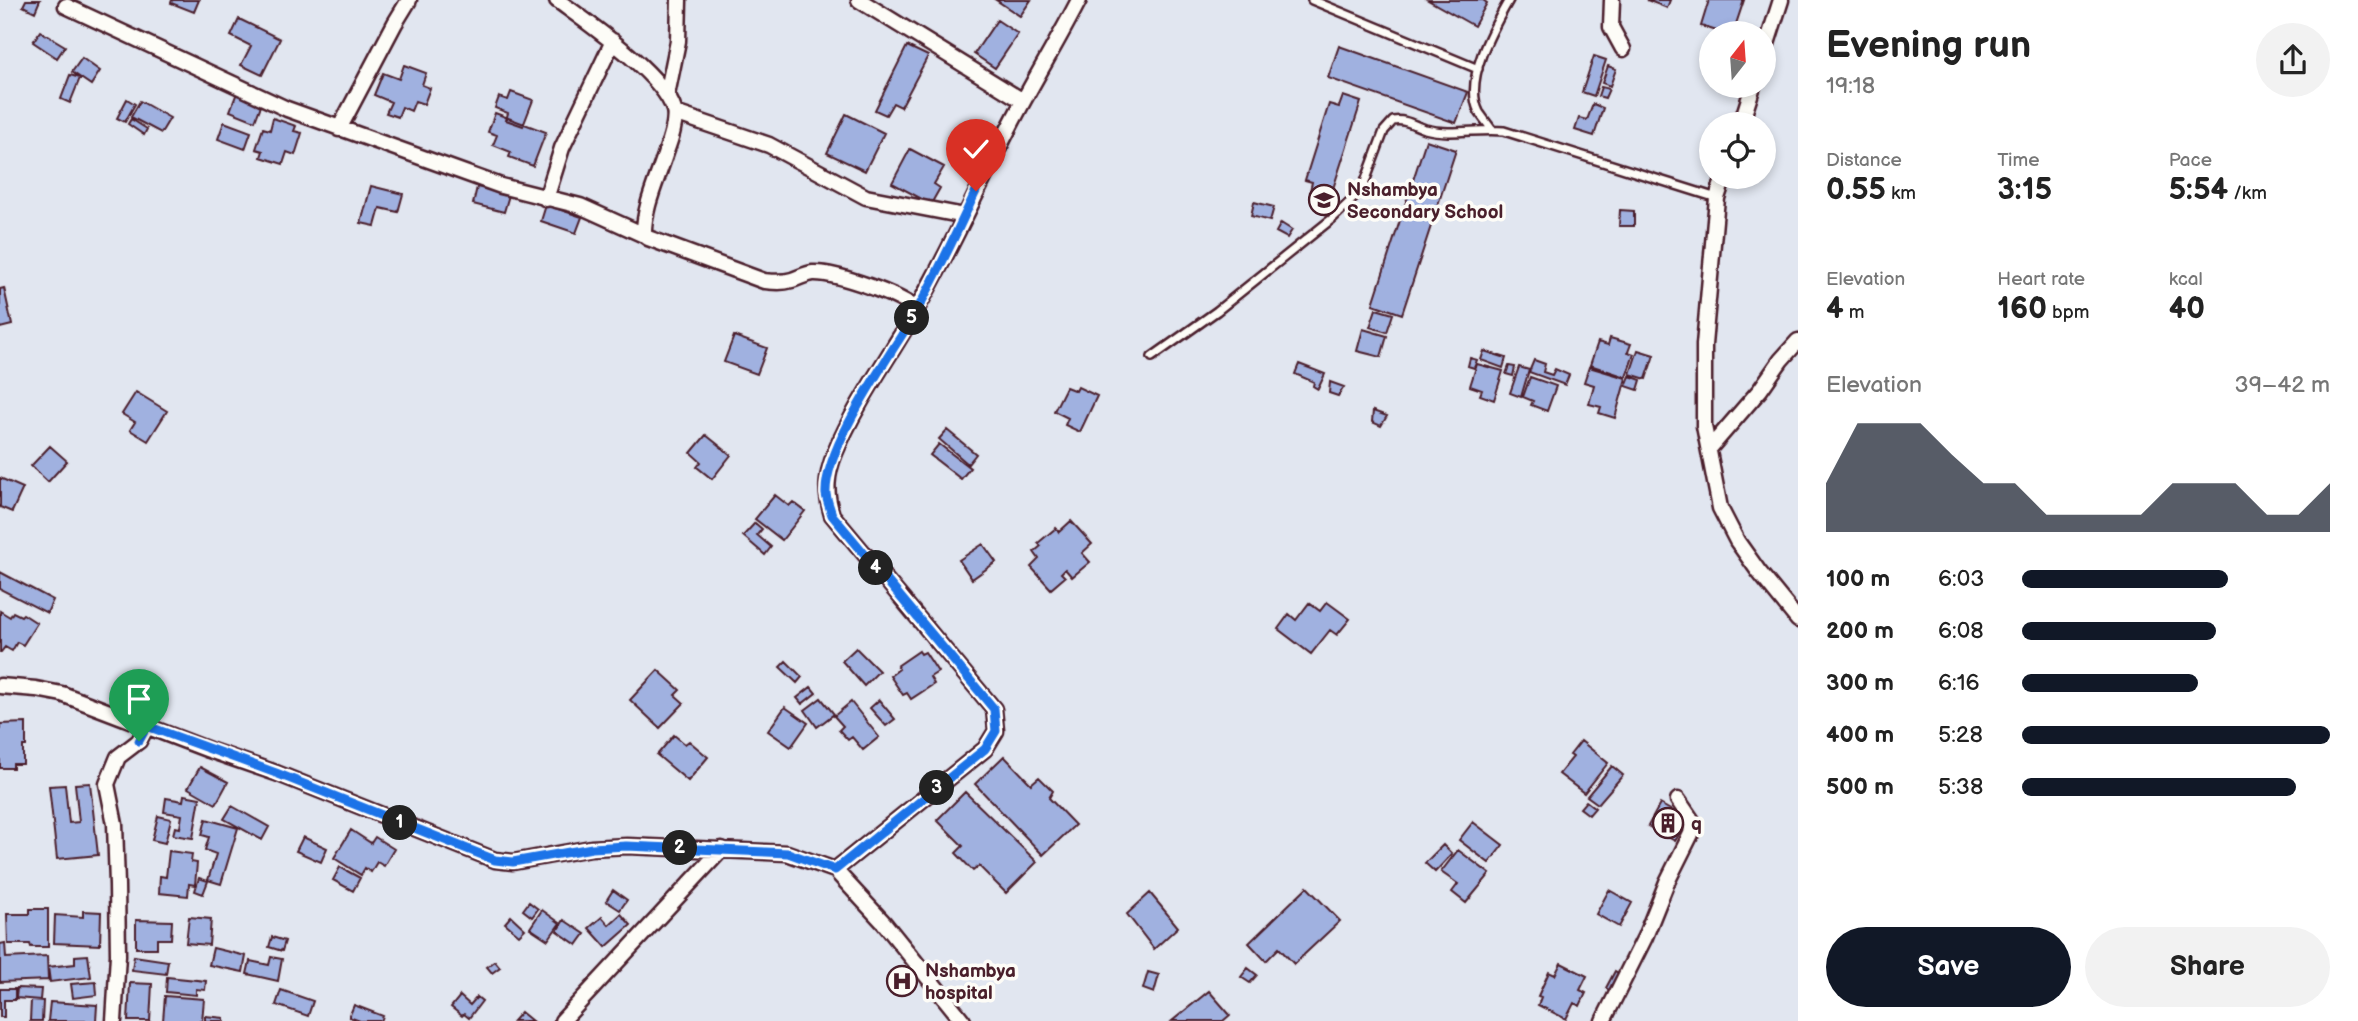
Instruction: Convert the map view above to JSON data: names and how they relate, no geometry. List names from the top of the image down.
{
  "places": {
    "school or university": ["Nshambya Secondary School"],
    "building": ["q"],
    "hospital": ["Nshambya hospital"]
  },
  "north": "top",
  "page": {
    "heading": ["Evening run", "19:18"],
    "stats": [
      ["Distance", "0.55 km"],
      ["Time", "3:15"],
      ["Pace", "5:54 /km"],
      ["Elevation", "4 m"],
      ["Heart rate", "160 bpm"],
      ["kcal", "40"]
    ],
    "pins": [
      "5",
      "4",
      "3",
      "1",
      "2"
    ],
    "chart": ["Elevation", "39–42 m"],
    "list": [
      {
        "name": "100 m",
        "note": "6:03"
      },
      {
        "name": "200 m",
        "note": "6:08"
      },
      {
        "name": "300 m",
        "note": "6:16"
      },
      {
        "name": "400 m",
        "note": "5:28"
      },
      {
        "name": "500 m",
        "note": "5:38"
      }
    ],
    "buttons": ["Save", "Share"]
  }
}
